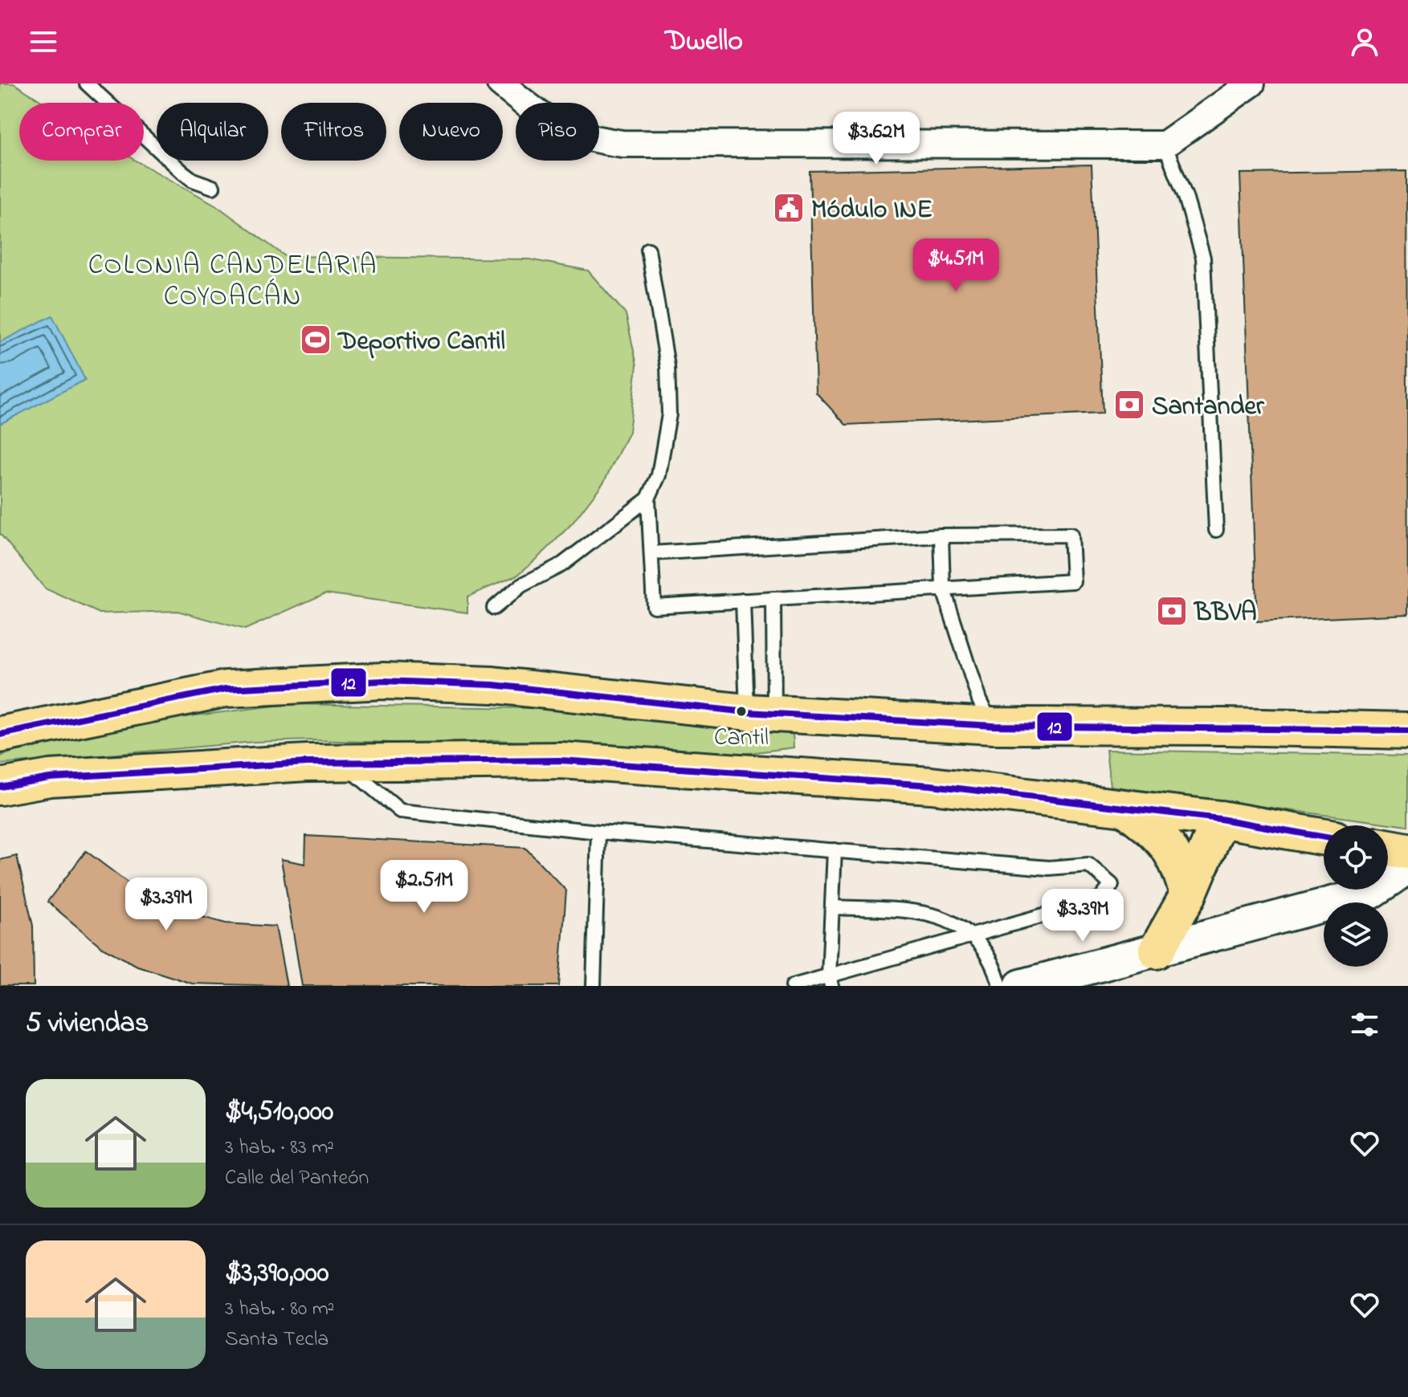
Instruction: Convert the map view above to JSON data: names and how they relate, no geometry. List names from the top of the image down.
{
  "districts": ["COLONIA CANDELARIA COYOACÁN"],
  "places": {
    "public building": ["Módulo INE"],
    "sports": ["Deportivo Cantil"],
    "bank": ["Santander", "BBVA"],
    "other": ["Cantil"]
  },
  "lines": ["transit line 12"],
  "page": {
    "header": "Dwello",
    "chip": [
      "Comprar",
      "Alquilar",
      "Filtros",
      "Nuevo",
      "Piso"
    ],
    "price": [
      "$3.62M",
      "$4.51M",
      "$2.51M",
      "$3.39M",
      "$3.39M"
    ],
    "heading": "5 viviendas",
    "list": [
      {
        "name": "$4,510,000",
        "note": "3 hab. · 83 m² · Calle del Panteón"
      },
      {
        "name": "$3,390,000",
        "note": "3 hab. · 80 m² · Santa Tecla"
      }
    ]
  }
}
